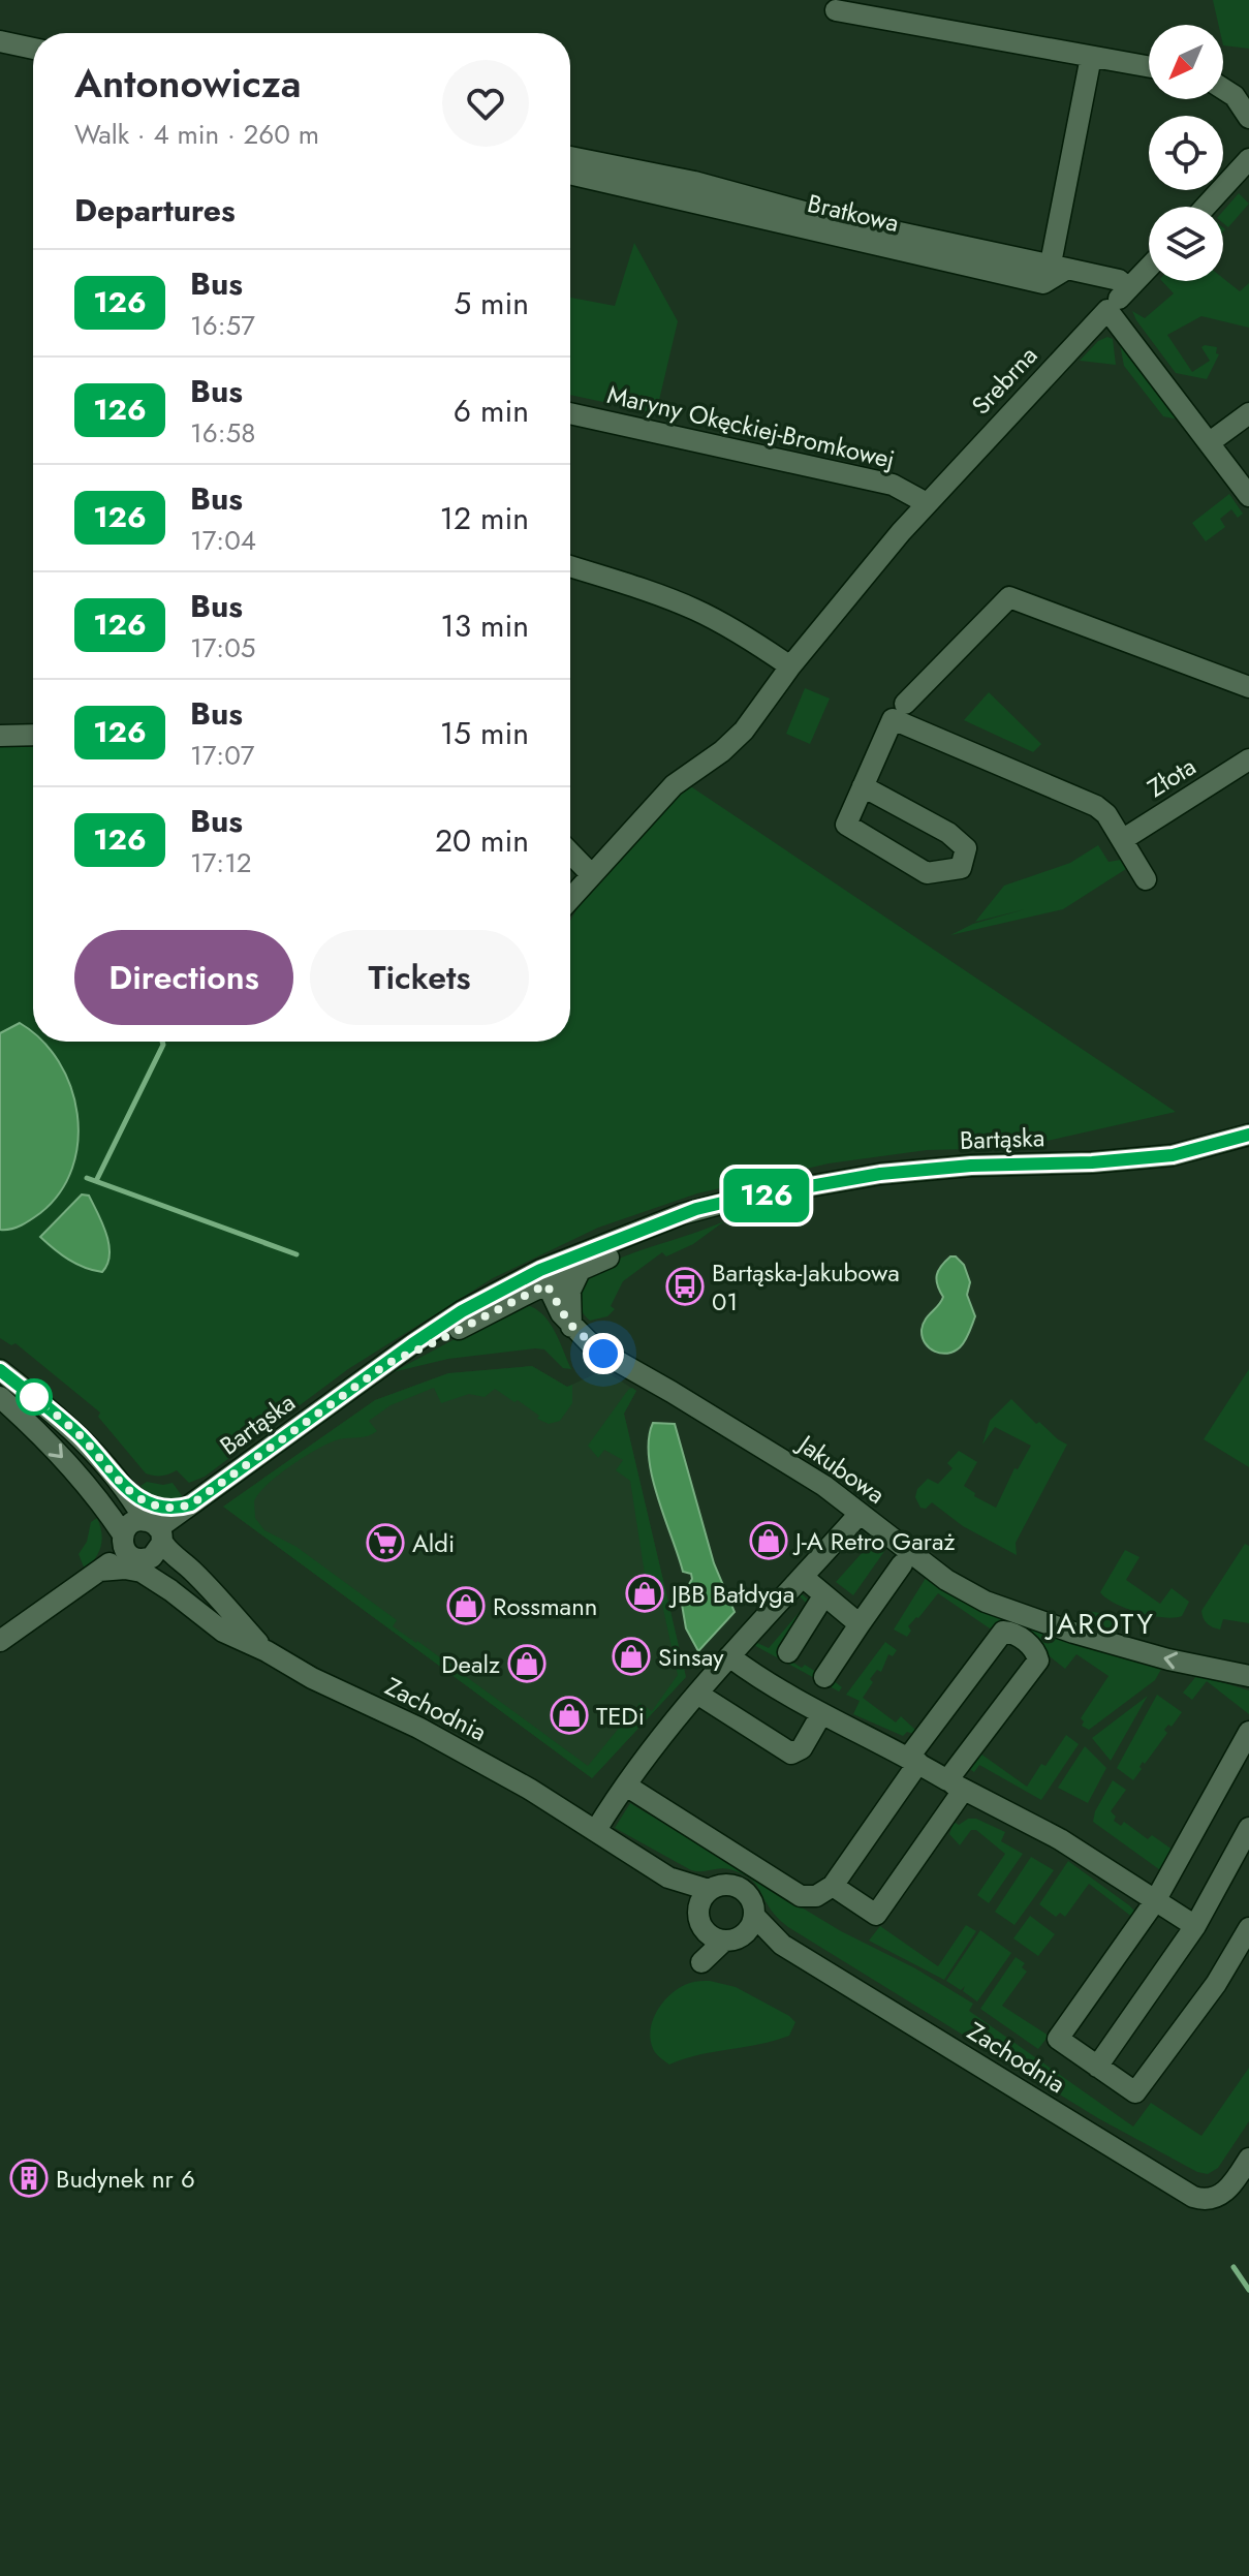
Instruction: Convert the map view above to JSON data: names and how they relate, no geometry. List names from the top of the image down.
{
  "streets": {
    "street": [
      "Bratkowa",
      "Srebrna",
      "Maryny Okęckiej-Bromkowej",
      "Złota",
      "Bartąska",
      "Jakubowa",
      "Zachodnia"
    ]
  },
  "crossings": [
    ["Bratkowa", "Srebrna"],
    ["Srebrna", "Maryny Okęckiej-Bromkowej"],
    ["Bartąska", "Jakubowa"]
  ],
  "districts": ["JAROTY"],
  "places": {
    "bus stop": ["Bartąska-Jakubowa 01"],
    "shop": [
      "J-A Retro Garaż",
      "JBB Bałdyga",
      "Rossmann",
      "Sinsay",
      "Dealz",
      "TEDi"
    ],
    "supermarket": ["Aldi"],
    "building": ["Budynek nr 6"]
  },
  "lines": ["bus line 126"],
  "north": "bottom left",
  "page": {
    "on_map": "126",
    "heading": [
      ["Antonowicza", "Walk · 4 min · 260 m"],
      "Departures"
    ],
    "list": [
      {
        "mark": "126",
        "name": "Bus",
        "note": "16:57",
        "value": "5 min"
      },
      {
        "mark": "126",
        "name": "Bus",
        "note": "16:58",
        "value": "6 min"
      },
      {
        "mark": "126",
        "name": "Bus",
        "note": "17:04",
        "value": "12 min"
      },
      {
        "mark": "126",
        "name": "Bus",
        "note": "17:05",
        "value": "13 min"
      },
      {
        "mark": "126",
        "name": "Bus",
        "note": "17:07",
        "value": "15 min"
      },
      {
        "mark": "126",
        "name": "Bus",
        "note": "17:12",
        "value": "20 min"
      }
    ],
    "buttons": ["Directions", "Tickets"]
  }
}
